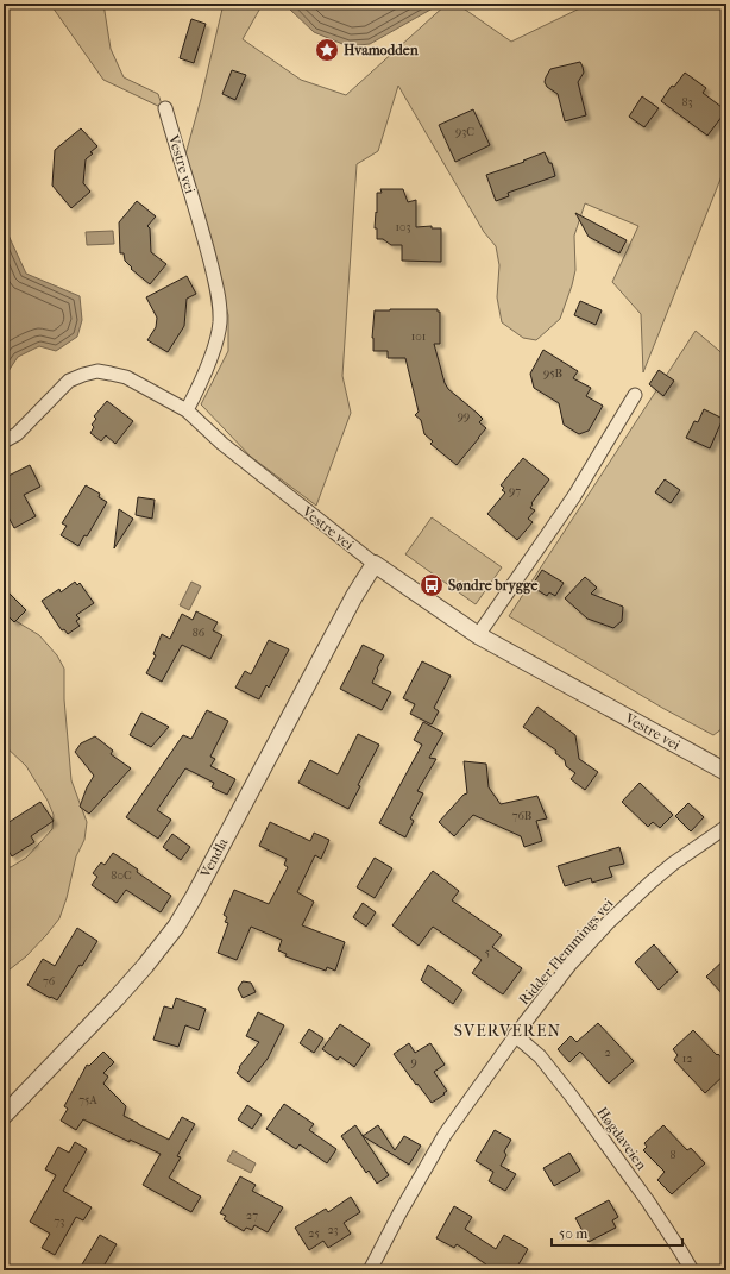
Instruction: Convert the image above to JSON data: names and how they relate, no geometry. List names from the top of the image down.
{
  "streets": {
    "street": [
      "Vestre vei",
      "Vendla",
      "Ridder Flemmings vei",
      "Høgdaveien"
    ]
  },
  "crossings": [
    ["Vestre vei", "Vendla"],
    ["Ridder Flemmings vei", "Høgdaveien"]
  ],
  "districts": ["SVERVEREN"],
  "places": {
    "place": ["Hvamodden"],
    "bus stop": ["Søndre brygge"]
  },
  "house_numbers": [
    "83",
    "93C",
    "103",
    "101",
    "95B",
    "99",
    "97",
    "86",
    "76B",
    "80C",
    "5",
    "76",
    "2",
    "12",
    "9",
    "75A",
    "8",
    "27",
    "73",
    "23",
    "25"
  ],
  "scale_bar": "50 m"
}
